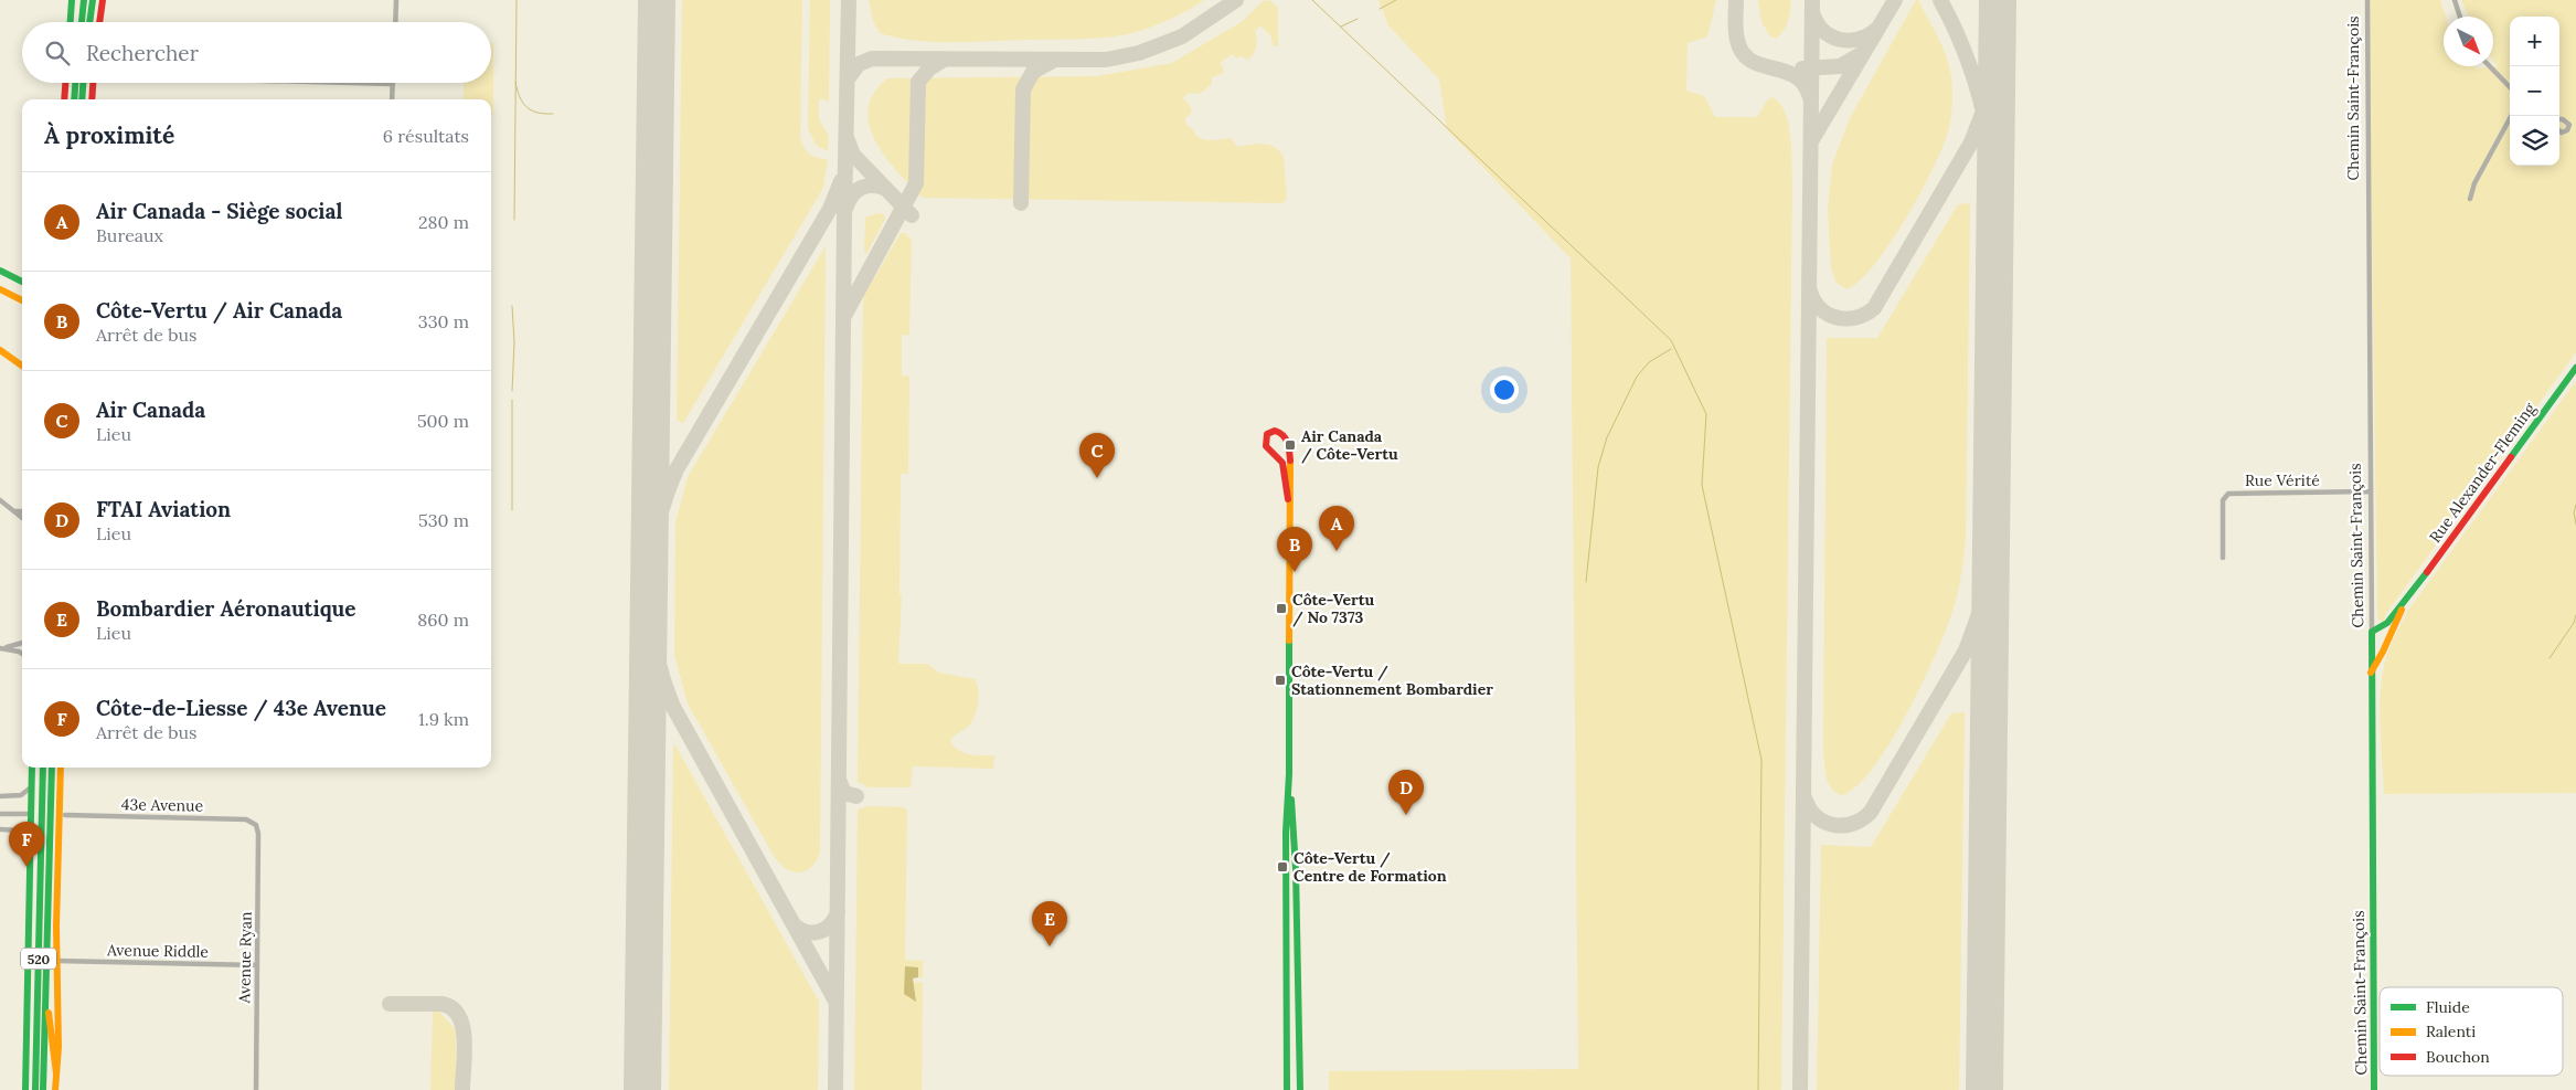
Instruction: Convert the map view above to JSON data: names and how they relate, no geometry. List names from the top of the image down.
{
  "streets": {
    "main road": ["Chemin Saint-François", "Rue Alexander-Fleming", "520"],
    "street": [
      "Rue Vérité",
      "43e Avenue",
      "Avenue Riddle",
      "Avenue Ryan"
    ]
  },
  "crossings": [
    ["Chemin Saint-François", "Rue Alexander-Fleming"],
    ["Chemin Saint-François", "Rue Vérité"],
    ["43e Avenue", "Avenue Ryan"],
    ["Avenue Riddle", "Avenue Ryan"]
  ],
  "places": {
    "transit": [
      "Air Canada / Côte-Vertu",
      "Côte-Vertu / No 7373",
      "Côte-Vertu / Stationnement Bombardier",
      "Côte-Vertu / Centre de Formation"
    ]
  },
  "legend": ["Fluide", "Ralenti", "Bouchon"],
  "north": "bottom right",
  "page": {
    "map_buttons": ["+", "−"],
    "search": "Rechercher",
    "heading": ["À proximité", "6 résultats"],
    "list": [
      {
        "mark": "A",
        "name": "Air Canada - Siège social",
        "note": "Bureaux",
        "value": "280 m"
      },
      {
        "mark": "B",
        "name": "Côte-Vertu / Air Canada",
        "note": "Arrêt de bus",
        "value": "330 m"
      },
      {
        "mark": "C",
        "name": "Air Canada",
        "note": "Lieu",
        "value": "500 m"
      },
      {
        "mark": "D",
        "name": "FTAI Aviation",
        "note": "Lieu",
        "value": "530 m"
      },
      {
        "mark": "E",
        "name": "Bombardier Aéronautique",
        "note": "Lieu",
        "value": "860 m"
      },
      {
        "mark": "F",
        "name": "Côte-de-Liesse / 43e Avenue",
        "note": "Arrêt de bus",
        "value": "1.9 km"
      }
    ],
    "pins": [
      "C",
      "A",
      "B",
      "D",
      "F",
      "E"
    ]
  }
}
